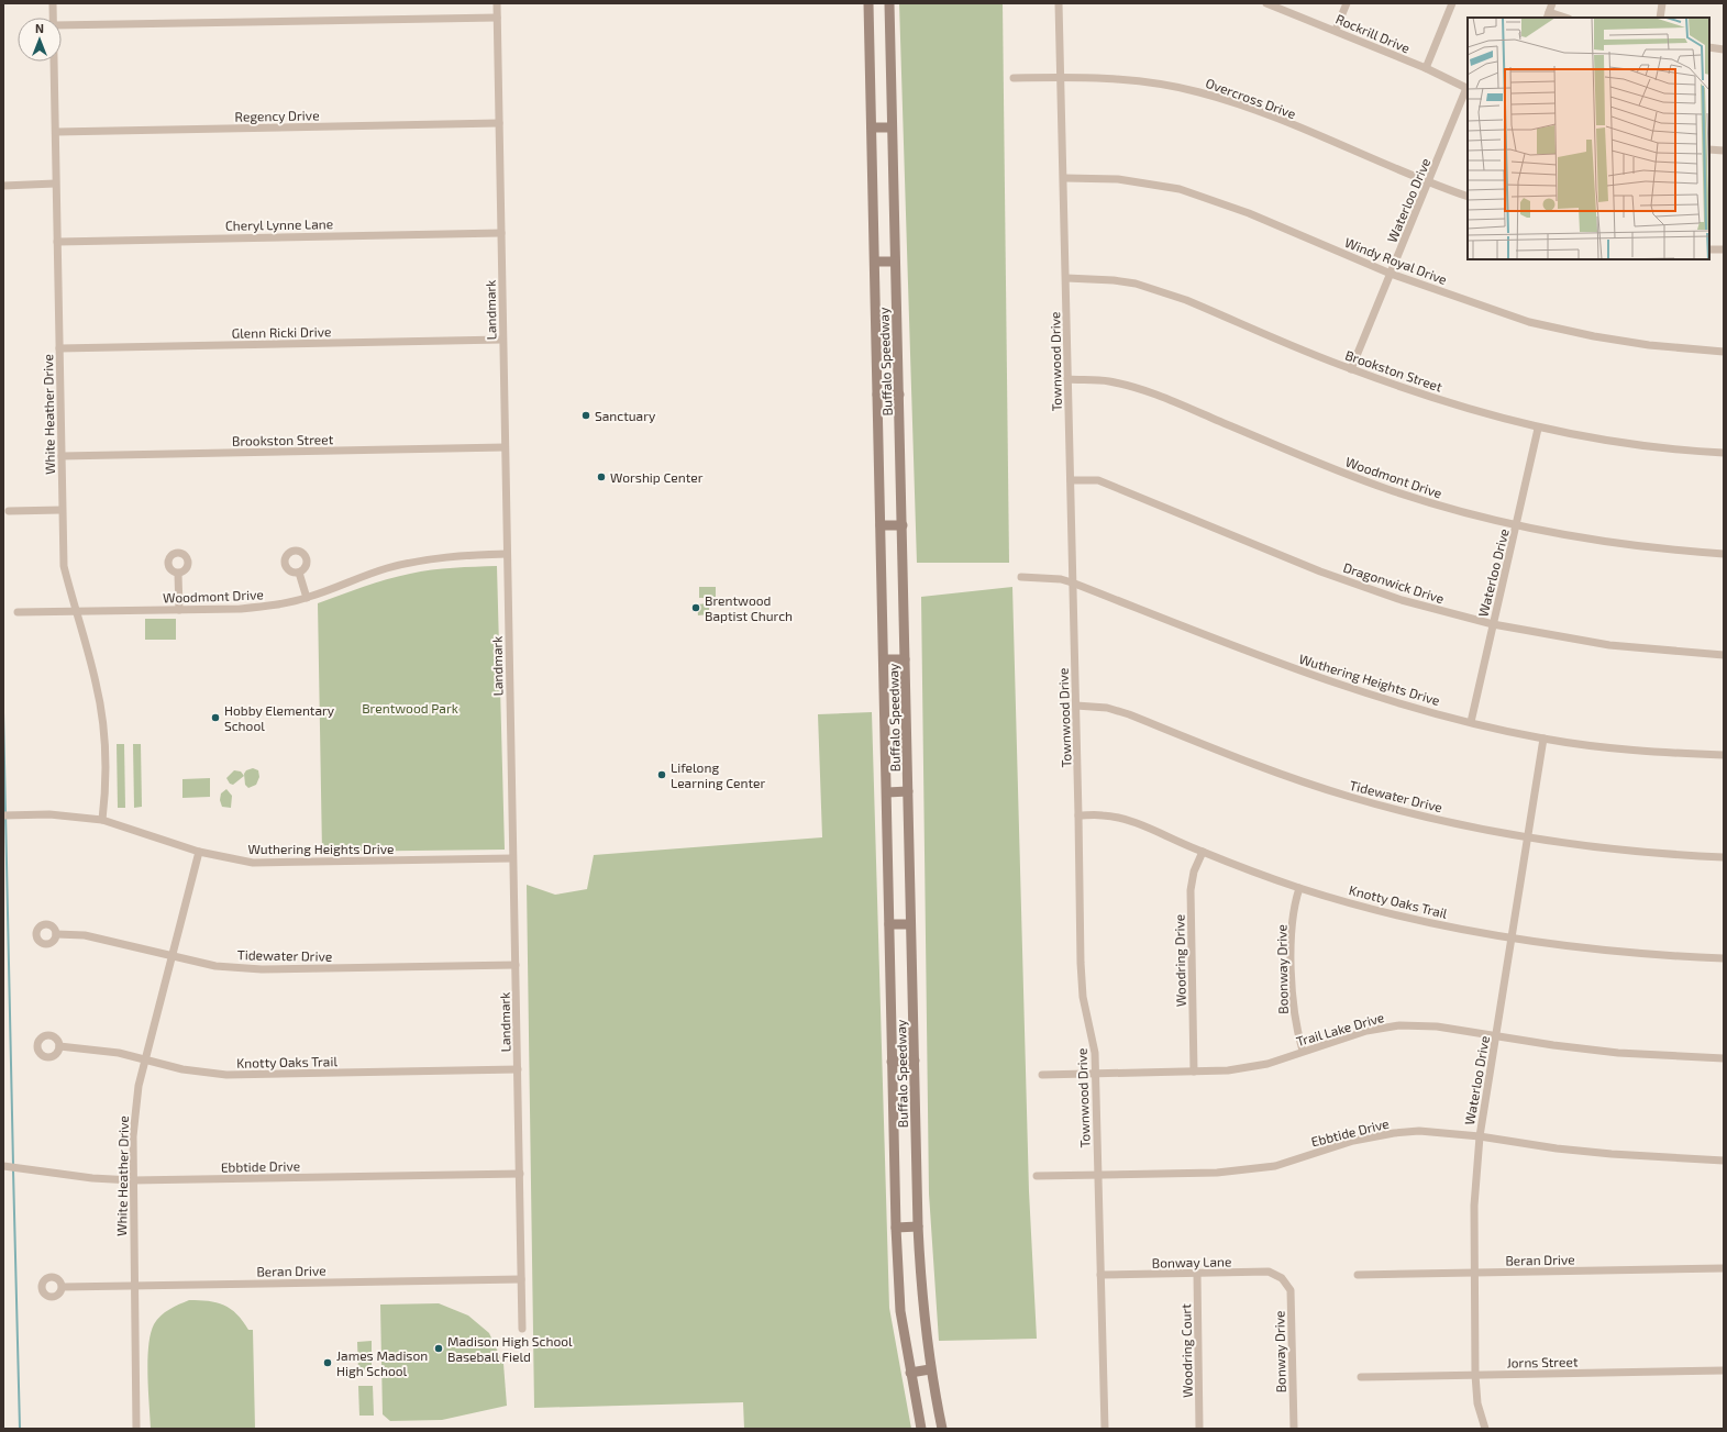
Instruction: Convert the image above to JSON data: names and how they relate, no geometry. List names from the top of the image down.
{
  "streets": {
    "main road": ["Buffalo Speedway"],
    "street": [
      "Rockrill Drive",
      "Overcross Drive",
      "Regency Drive",
      "Waterloo Drive",
      "Cheryl Lynne Lane",
      "Windy Royal Drive",
      "Landmark",
      "Glenn Ricki Drive",
      "Townwood Drive",
      "Brookston Street",
      "White Heather Drive",
      "Woodmont Drive",
      "Dragonwick Drive",
      "Wuthering Heights Drive",
      "Tidewater Drive",
      "Knotty Oaks Trail",
      "Woodring Drive",
      "Boonway Drive",
      "Trail Lake Drive",
      "Ebbtide Drive",
      "Beran Drive",
      "Bonway Lane",
      "Woodring Court",
      "Bonway Drive",
      "Jorns Street"
    ]
  },
  "crossings": [
    ["Rockrill Drive", "Waterloo Drive"],
    ["Overcross Drive", "Waterloo Drive"],
    ["Overcross Drive", "Townwood Drive"],
    ["Regency Drive", "Landmark"],
    ["Regency Drive", "White Heather Drive"],
    ["Waterloo Drive", "Windy Royal Drive"],
    ["Waterloo Drive", "Brookston Street"],
    ["Waterloo Drive", "Woodmont Drive"],
    ["Waterloo Drive", "Dragonwick Drive"],
    ["Waterloo Drive", "Wuthering Heights Drive"],
    ["Waterloo Drive", "Tidewater Drive"],
    ["Waterloo Drive", "Knotty Oaks Trail"],
    ["Waterloo Drive", "Trail Lake Drive"],
    ["Waterloo Drive", "Ebbtide Drive"],
    ["Waterloo Drive", "Beran Drive"],
    ["Waterloo Drive", "Jorns Street"],
    ["Cheryl Lynne Lane", "Landmark"],
    ["Cheryl Lynne Lane", "White Heather Drive"],
    ["Windy Royal Drive", "Townwood Drive"],
    ["Landmark", "Glenn Ricki Drive"],
    ["Landmark", "Brookston Street"],
    ["Landmark", "Woodmont Drive"],
    ["Landmark", "Wuthering Heights Drive"],
    ["Landmark", "Tidewater Drive"],
    ["Landmark", "Knotty Oaks Trail"],
    ["Landmark", "Ebbtide Drive"],
    ["Landmark", "Beran Drive"],
    ["Glenn Ricki Drive", "White Heather Drive"],
    ["Townwood Drive", "Brookston Street"],
    ["Townwood Drive", "Woodmont Drive"],
    ["Townwood Drive", "Dragonwick Drive"],
    ["Townwood Drive", "Wuthering Heights Drive"],
    ["Townwood Drive", "Tidewater Drive"],
    ["Townwood Drive", "Knotty Oaks Trail"],
    ["Townwood Drive", "Trail Lake Drive"],
    ["Townwood Drive", "Ebbtide Drive"],
    ["Townwood Drive", "Bonway Lane"],
    ["Brookston Street", "White Heather Drive"],
    ["White Heather Drive", "Woodmont Drive"],
    ["White Heather Drive", "Wuthering Heights Drive"],
    ["White Heather Drive", "Tidewater Drive"],
    ["White Heather Drive", "Knotty Oaks Trail"],
    ["White Heather Drive", "Ebbtide Drive"],
    ["White Heather Drive", "Beran Drive"],
    ["Knotty Oaks Trail", "Woodring Drive"],
    ["Knotty Oaks Trail", "Boonway Drive"],
    ["Woodring Drive", "Trail Lake Drive"],
    ["Boonway Drive", "Trail Lake Drive"],
    ["Bonway Lane", "Woodring Court"],
    ["Bonway Lane", "Bonway Drive"]
  ],
  "parks": ["Brentwood Park"],
  "places": [
    "Sanctuary",
    "Worship Center",
    "Brentwood Baptist Church",
    "Hobby Elementary School",
    "Lifelong Learning Center",
    "Madison High School Baseball Field",
    "James Madison High School"
  ],
  "north": "top"
}
